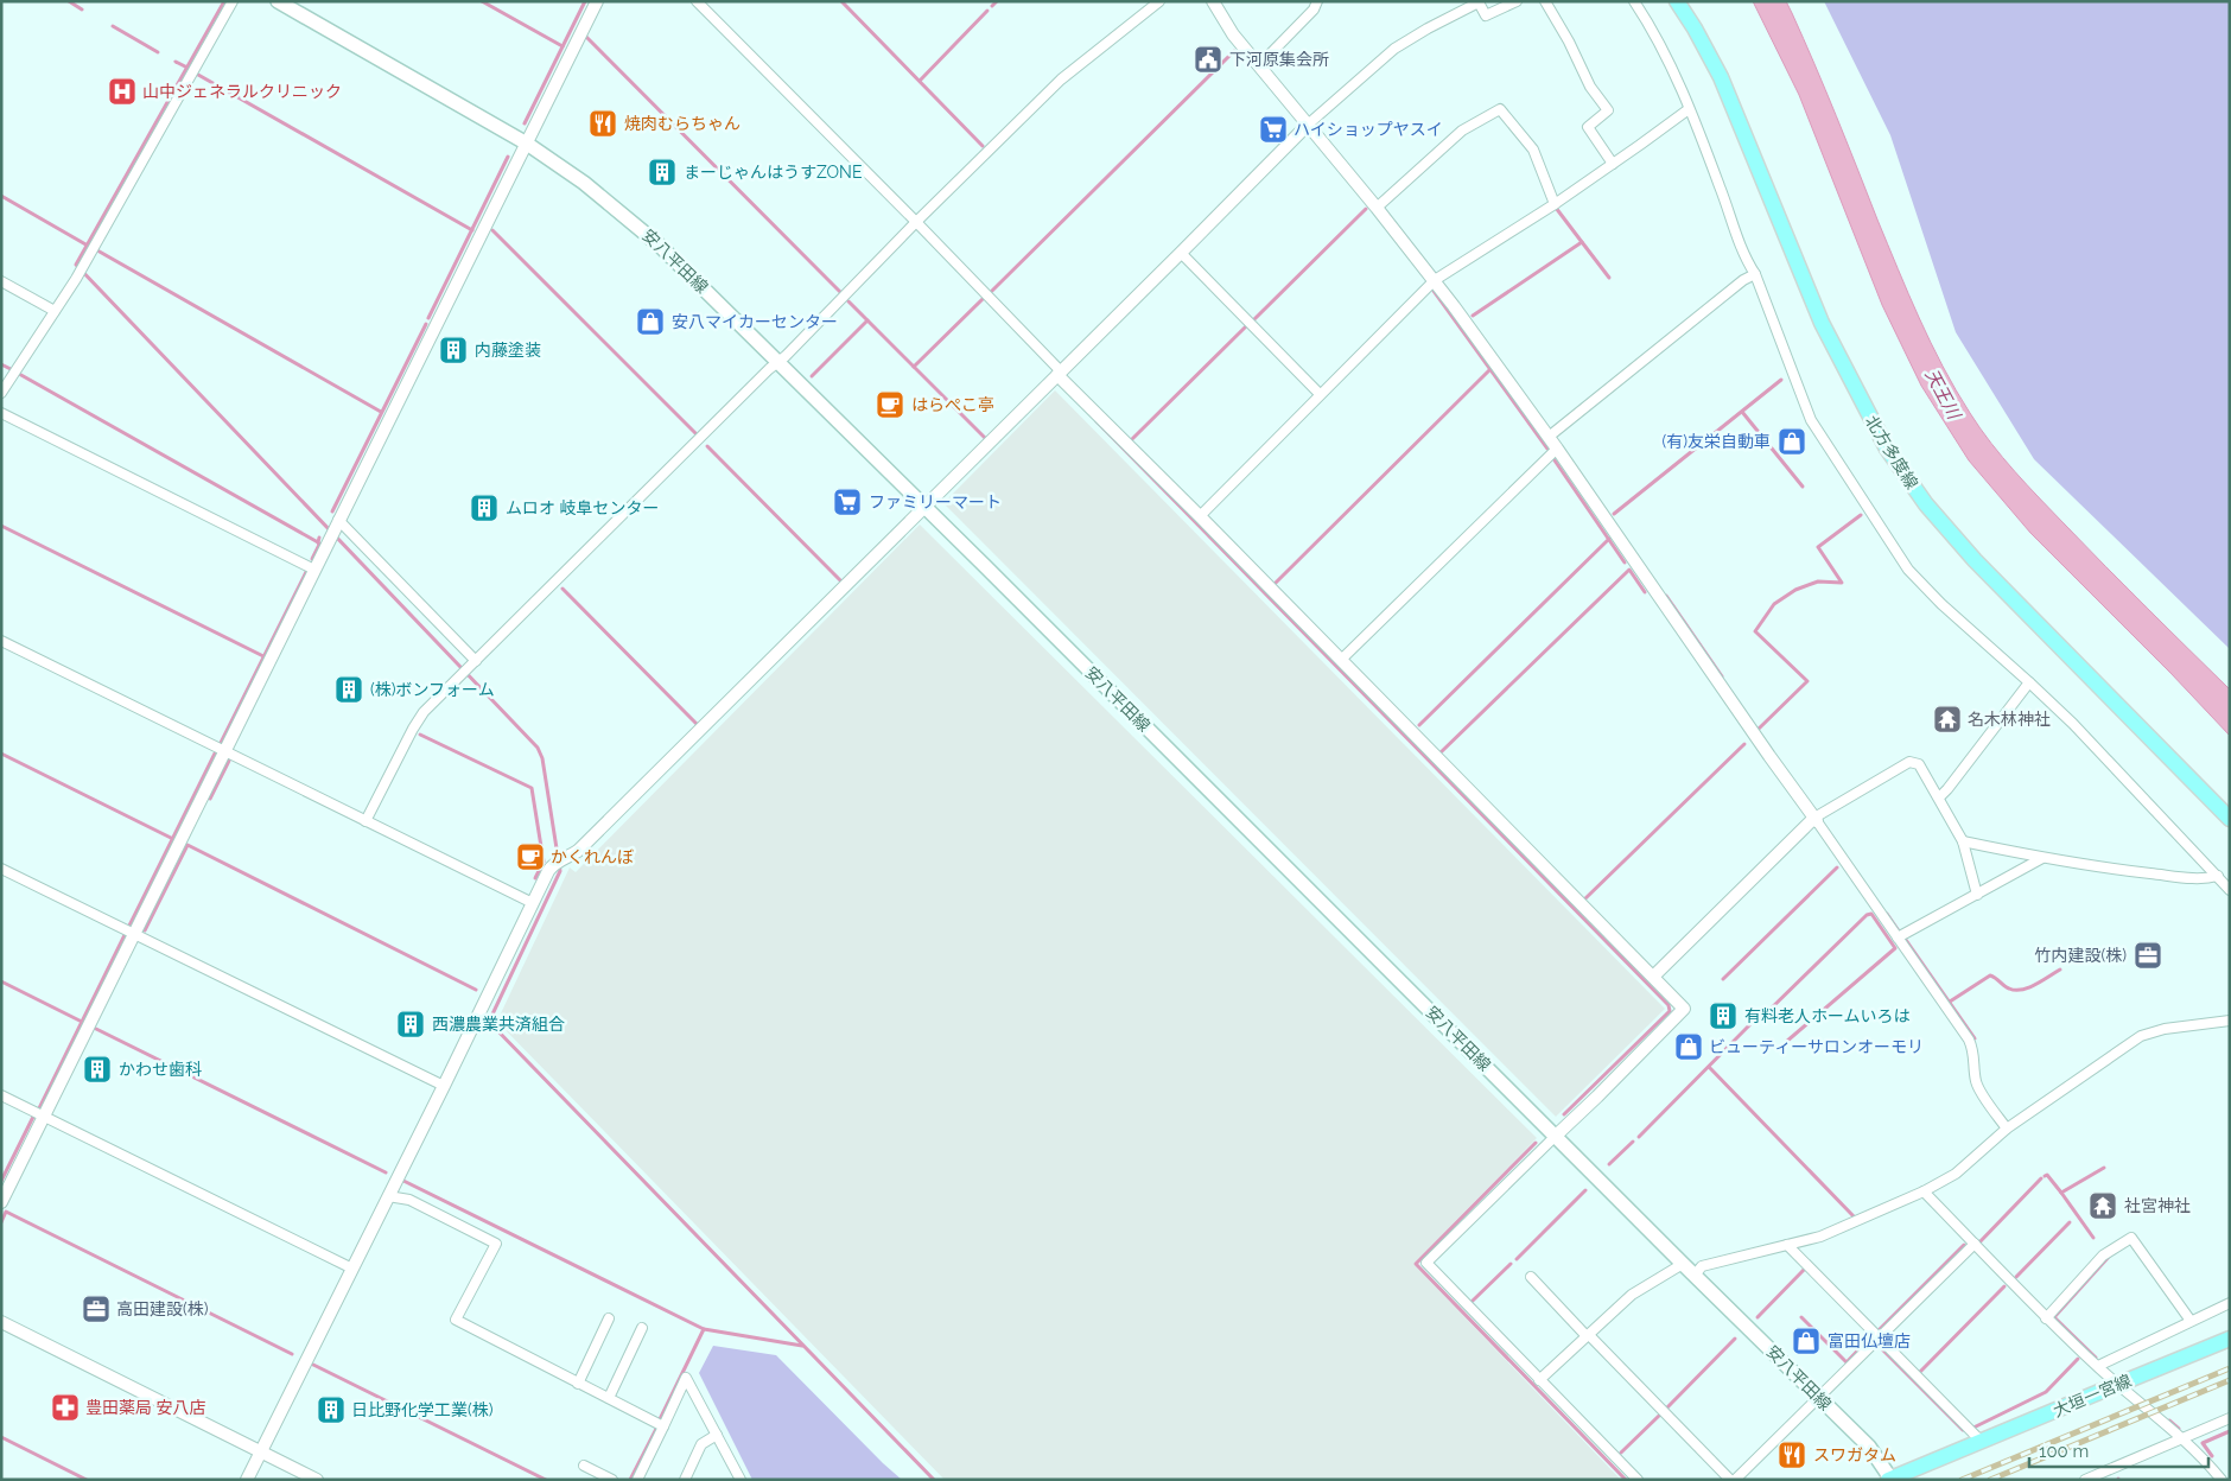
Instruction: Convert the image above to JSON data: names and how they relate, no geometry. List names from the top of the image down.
{
  "streets": {
    "main road": ["安八平田線", "北方多度線", "大垣一宮線"]
  },
  "crossings": [
    ["安八平田線", "大垣一宮線"]
  ],
  "water": ["天王川"],
  "places": {
    "public building": ["下河原集会所"],
    "hospital": ["山中ジェネラルクリニック"],
    "restaurant": ["焼肉むらちゃん", "スワガタム"],
    "supermarket": ["ハイショップヤスイ", "ファミリーマート"],
    "building": [
      "まーじゃんはうすZONE",
      "内藤塗装",
      "ムロオ 岐阜センター",
      "(株)ボンフォーム",
      "有料老人ホームいろは",
      "西濃農業共済組合",
      "かわせ歯科",
      "日比野化学工業(株)"
    ],
    "shop": [
      "安八マイカーセンター",
      "(有)友栄自動車",
      "ビューティーサロンオーモリ",
      "富田仏壇店"
    ],
    "cafe": ["はらぺこ亭", "かくれんぼ"],
    "temple": ["名木林神社", "社宮神社"],
    "office": ["竹内建設(株)", "高田建設(株)"],
    "pharmacy": ["豊田薬局 安八店"]
  },
  "scale_bar": "100 m"
}
